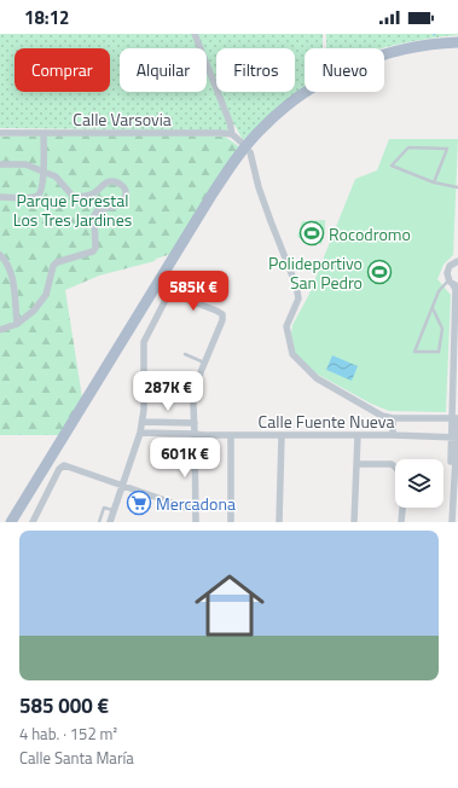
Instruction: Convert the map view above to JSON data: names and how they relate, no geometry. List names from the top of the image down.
{
  "streets": {
    "street": ["Calle Varsovia", "Calle Fuente Nueva"]
  },
  "parks": ["Parque Forestal Los Tres Jardines"],
  "places": {
    "sports": ["Rocodromo", "Polideportivo San Pedro"],
    "supermarket": ["Mercadona"]
  },
  "page": {
    "status": "18:12",
    "chip": [
      "Comprar",
      "Alquilar",
      "Filtros",
      "Nuevo"
    ],
    "price": ["585K €", "287K €", "601K €"],
    "list": [
      {
        "name": "585 000 €",
        "note": "4 hab. · 152 m² · Calle Santa María"
      }
    ]
  }
}
